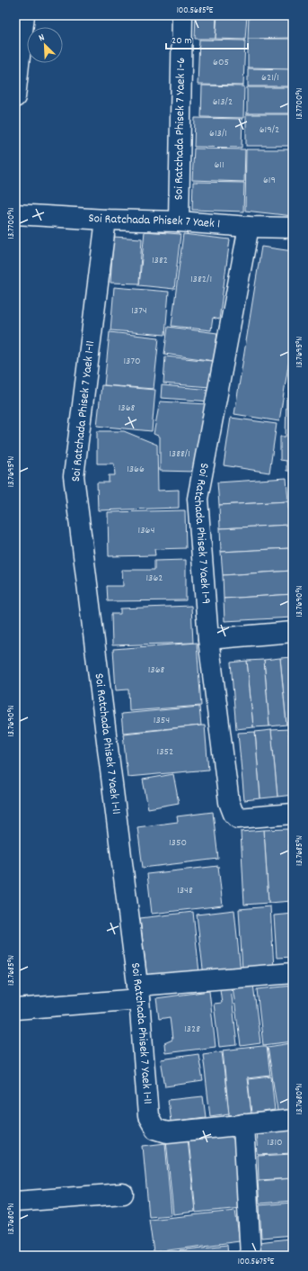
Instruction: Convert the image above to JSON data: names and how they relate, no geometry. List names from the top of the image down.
{
  "streets": {
    "street": [
      "Soi Ratchada Phisek 7 Yaek 1-6",
      "Soi Ratchada Phisek 7 Yaek 1",
      "Soi Ratchada Phisek 7 Yaek 1-11",
      "Soi Ratchada Phisek 7 Yaek 1-9"
    ]
  },
  "crossings": [
    ["Soi Ratchada Phisek 7 Yaek 1-6", "Soi Ratchada Phisek 7 Yaek 1"],
    ["Soi Ratchada Phisek 7 Yaek 1", "Soi Ratchada Phisek 7 Yaek 1-11"],
    ["Soi Ratchada Phisek 7 Yaek 1", "Soi Ratchada Phisek 7 Yaek 1-9"]
  ],
  "house_numbers": [
    "605",
    "621/1",
    "613/2",
    "619/2",
    "613/1",
    "611",
    "619",
    "1382",
    "1382/1",
    "1374",
    "1370",
    "1368",
    "1388/1",
    "1366",
    "1364",
    "1362",
    "1368",
    "1354",
    "1352",
    "1350",
    "1348",
    "1328",
    "1310"
  ],
  "scale_bar": "20 m",
  "north": "top left",
  "coordinates": [
    "100.5685°E",
    "13.7700°N",
    "13.7695°N",
    "13.7690°N",
    "13.7685°N",
    "13.7680°N",
    "100.5675°E"
  ]
}
